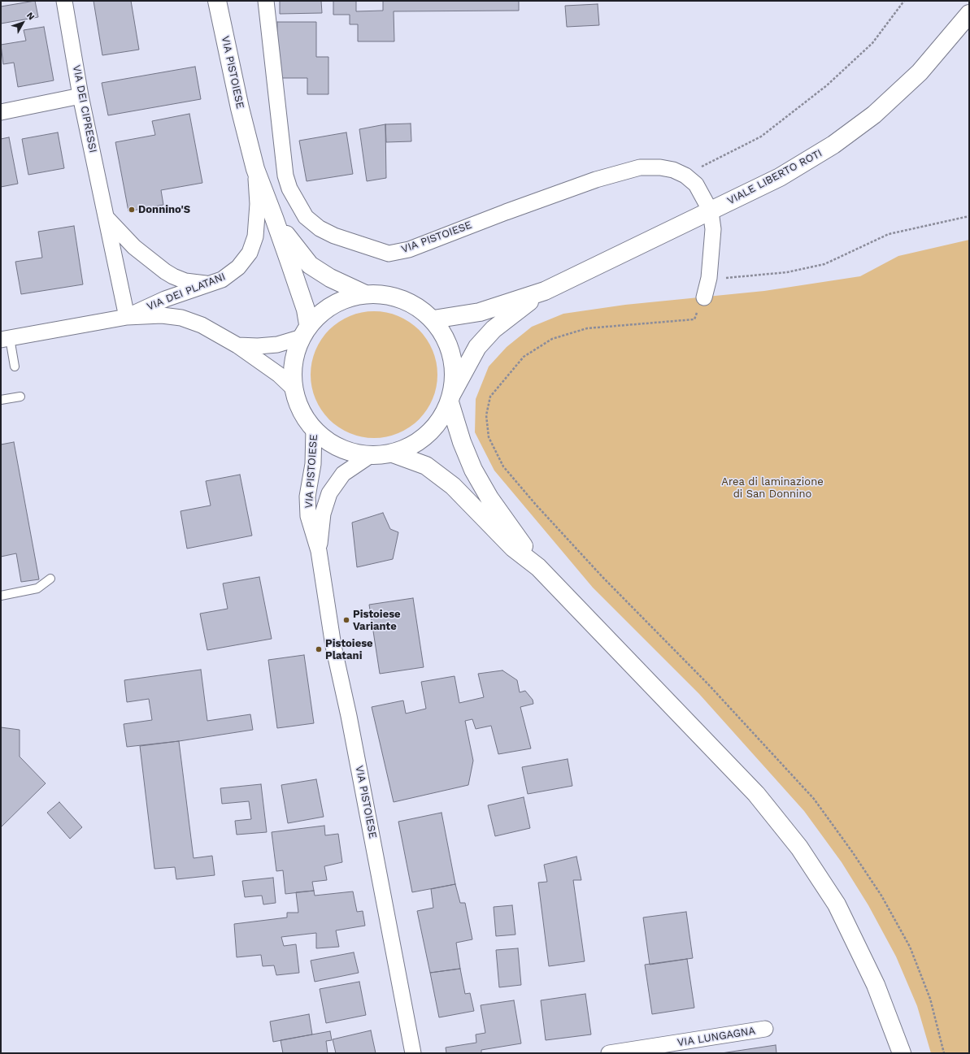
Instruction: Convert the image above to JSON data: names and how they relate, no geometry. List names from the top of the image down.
{
  "streets": {
    "main road": ["VIA PISTOIESE", "VIALE LIBERTO ROTI"],
    "street": ["VIA DEI CIPRESSI", "VIA DEI PLATANI", "VIA LUNGAGNA"]
  },
  "crossings": [
    ["VIA PISTOIESE", "VIALE LIBERTO ROTI"],
    ["VIA PISTOIESE", "VIA DEI PLATANI"],
    ["VIA DEI CIPRESSI", "VIA DEI PLATANI"]
  ],
  "parks": ["Area di laminazione di San Donnino"],
  "places": ["Donnino'S", "Pistoiese Variante", "Pistoiese Platani"],
  "north": "top right"
}
